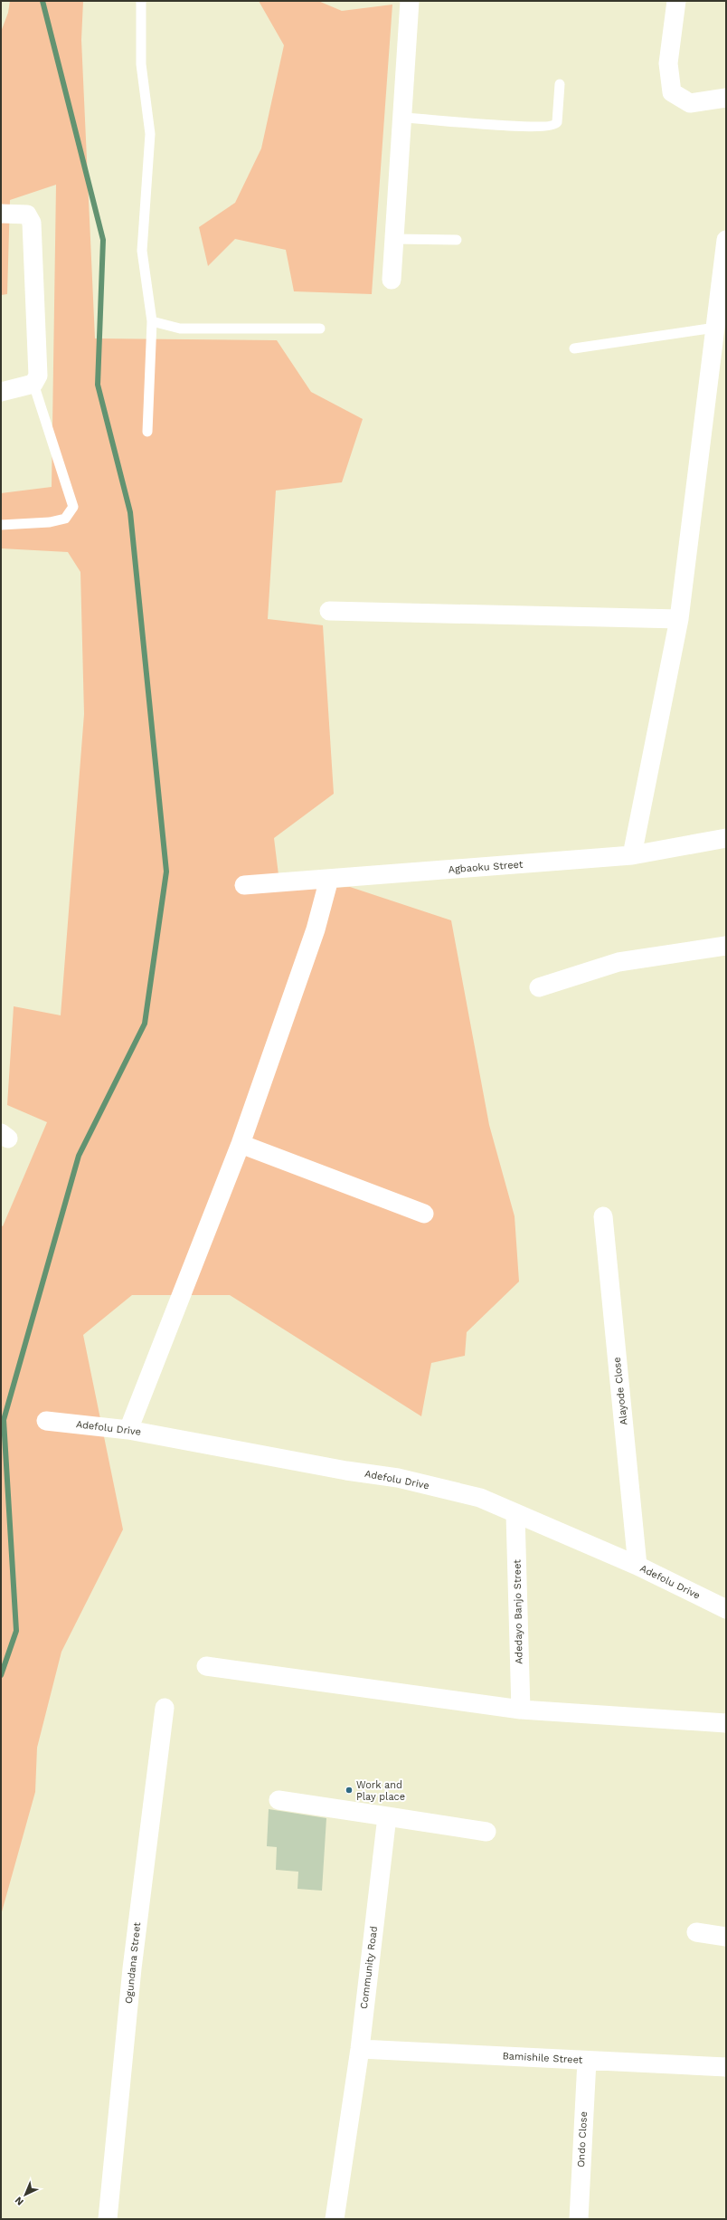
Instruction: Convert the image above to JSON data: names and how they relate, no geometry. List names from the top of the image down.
{
  "streets": {
    "street": [
      "Agbaoku Street",
      "Alayode Close",
      "Adefolu Drive",
      "Adedayo Banjo Street",
      "Ogundana Street",
      "Community Road",
      "Bamishile Street",
      "Ondo Close"
    ]
  },
  "crossings": [
    ["Alayode Close", "Adefolu Drive"],
    ["Adefolu Drive", "Adedayo Banjo Street"],
    ["Community Road", "Bamishile Street"],
    ["Bamishile Street", "Ondo Close"]
  ],
  "places": ["Work and Play place"],
  "north": "bottom left"
}
